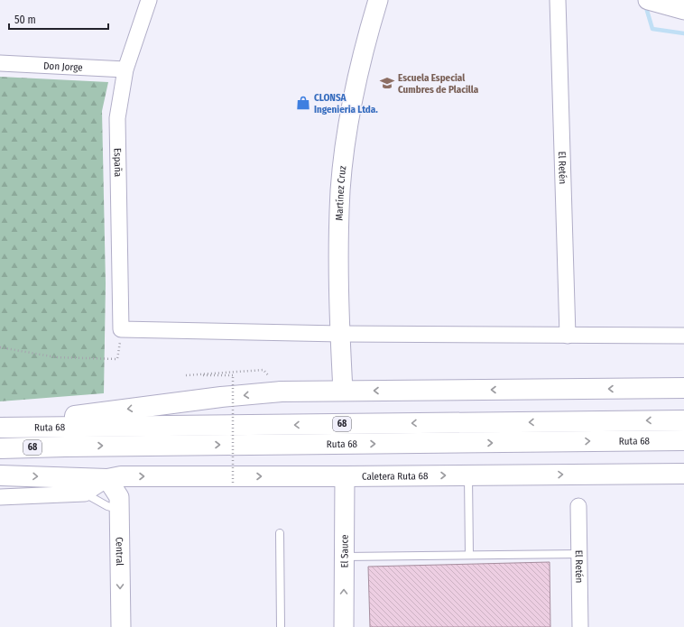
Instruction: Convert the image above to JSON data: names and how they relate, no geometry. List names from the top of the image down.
{
  "streets": {
    "main road": ["68", "Ruta 68", "Caletera Ruta 68"],
    "street": [
      "Don Jorge",
      "España",
      "El Retén",
      "Martínez Cruz",
      "Central",
      "El Sauce"
    ]
  },
  "crossings": [
    ["Don Jorge", "España"],
    ["España", "Martínez Cruz"],
    ["Caletera Ruta 68", "Central"],
    ["Caletera Ruta 68", "El Sauce"]
  ],
  "one_way": ["Central", "El Sauce"],
  "places": {
    "school or university": ["Escuela Especial Cumbres de Placilla"],
    "shop": ["CLONSA Ingenieria Ltda."]
  },
  "scale_bar": "50 m"
}
